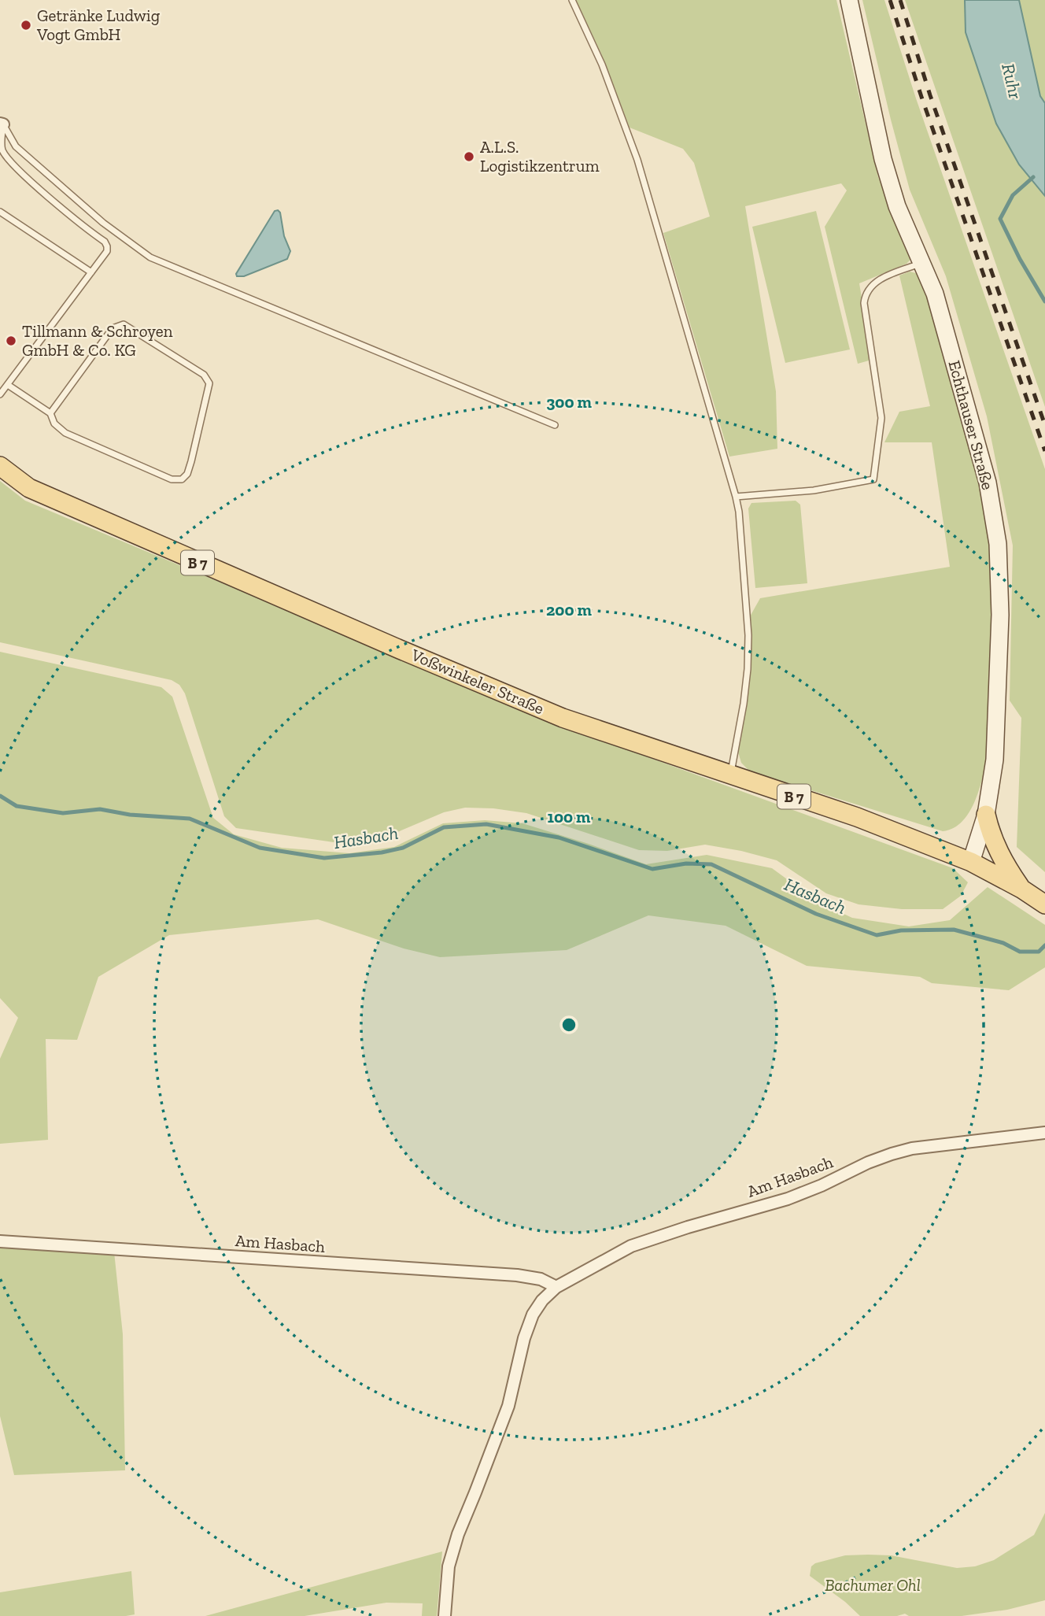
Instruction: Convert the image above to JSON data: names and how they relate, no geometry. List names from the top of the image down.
{
  "streets": {
    "main road": ["Echthauser Straße", "B 7", "Voßwinkeler Straße"],
    "street": ["Am Hasbach"]
  },
  "crossings": [
    ["Echthauser Straße", "B 7"],
    ["Echthauser Straße", "Voßwinkeler Straße"],
    ["B 7", "Voßwinkeler Straße"]
  ],
  "water": ["Ruhr", "Hasbach"],
  "parks": ["Bachumer Ohl"],
  "places": ["Getränke Ludwig Vogt GmbH", "A.L.S. Logistikzentrum", "Tillmann & Schroyen GmbH & Co. KG"],
  "rings": ["300 m", "200 m", "100 m"]
}
